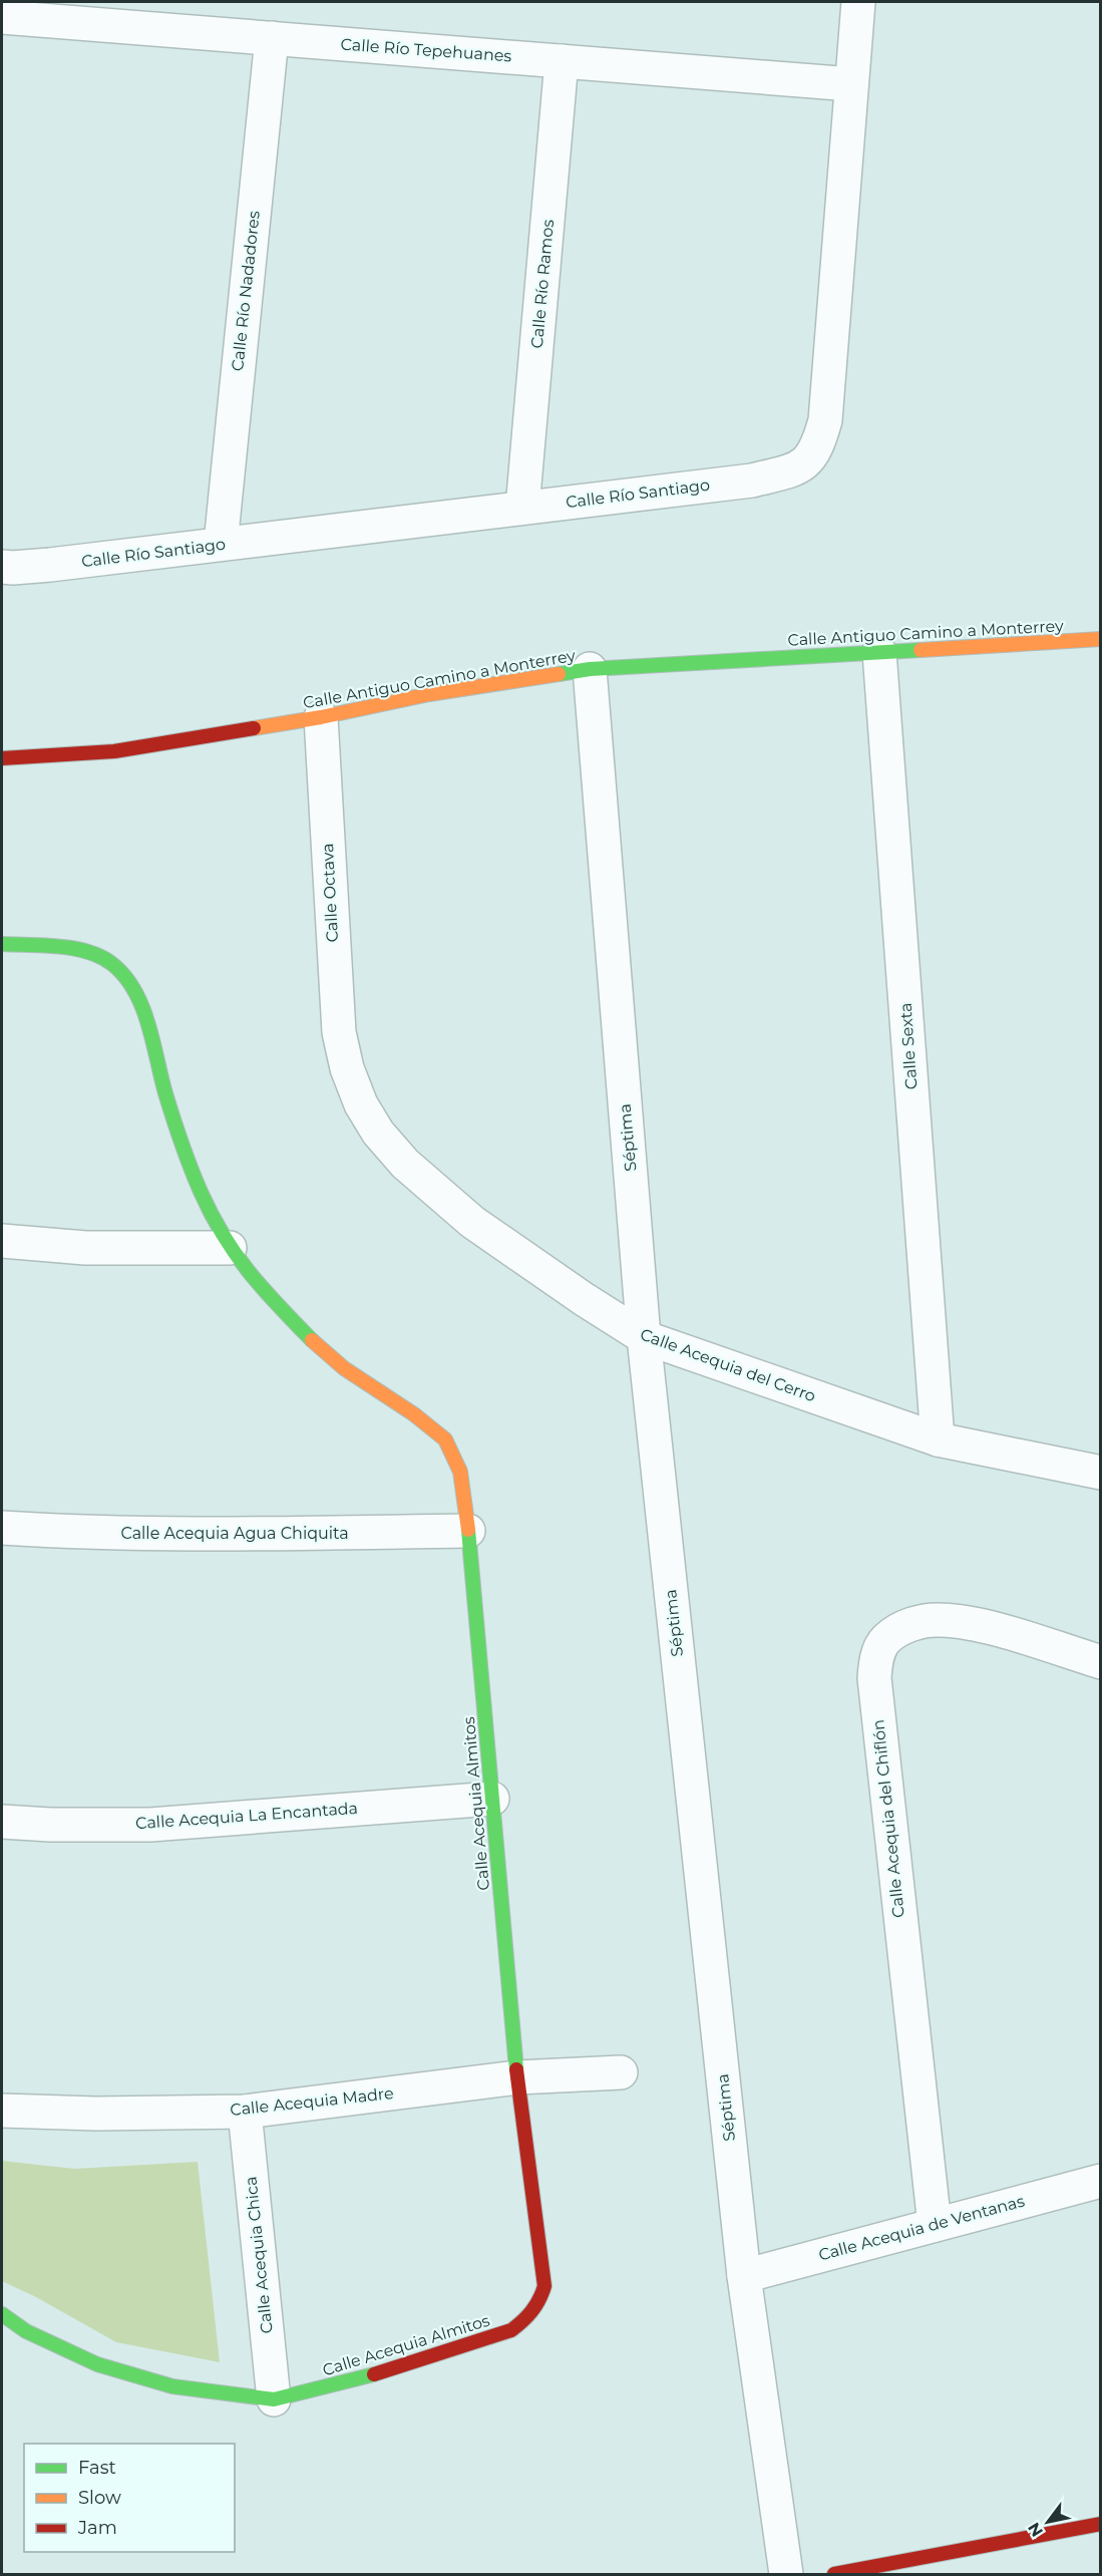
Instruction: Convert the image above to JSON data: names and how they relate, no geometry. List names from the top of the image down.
{
  "streets": {
    "street": [
      "Calle Río Tepehuanes",
      "Calle Río Ramos",
      "Calle Río Nadadores",
      "Calle Río Santiago",
      "Calle Antiguo Camino a Monterrey",
      "Calle Octava",
      "Calle Sexta",
      "Séptima",
      "Calle Acequia del Cerro",
      "Calle Acequia Agua Chiquita",
      "Calle Acequia Almitos",
      "Calle Acequia La Encantada",
      "Calle Acequia del Chiflón",
      "Calle Acequia Madre",
      "Calle Acequia de Ventanas",
      "Calle Acequia Chica"
    ]
  },
  "crossings": [
    ["Calle Río Tepehuanes", "Calle Río Ramos"],
    ["Calle Río Tepehuanes", "Calle Río Nadadores"],
    ["Calle Río Tepehuanes", "Calle Río Santiago"],
    ["Calle Río Ramos", "Calle Río Santiago"],
    ["Calle Río Nadadores", "Calle Río Santiago"],
    ["Calle Antiguo Camino a Monterrey", "Calle Octava"],
    ["Calle Antiguo Camino a Monterrey", "Calle Sexta"],
    ["Calle Antiguo Camino a Monterrey", "Séptima"],
    ["Calle Octava", "Calle Acequia del Cerro"],
    ["Calle Sexta", "Calle Acequia del Cerro"],
    ["Séptima", "Calle Acequia del Cerro"],
    ["Séptima", "Calle Acequia de Ventanas"],
    ["Calle Acequia Agua Chiquita", "Calle Acequia Almitos"],
    ["Calle Acequia Almitos", "Calle Acequia La Encantada"],
    ["Calle Acequia Almitos", "Calle Acequia Madre"],
    ["Calle Acequia Almitos", "Calle Acequia Chica"],
    ["Calle Acequia del Chiflón", "Calle Acequia de Ventanas"],
    ["Calle Acequia Madre", "Calle Acequia Chica"]
  ],
  "legend": ["Fast", "Slow", "Jam"],
  "north": "bottom left"
}
